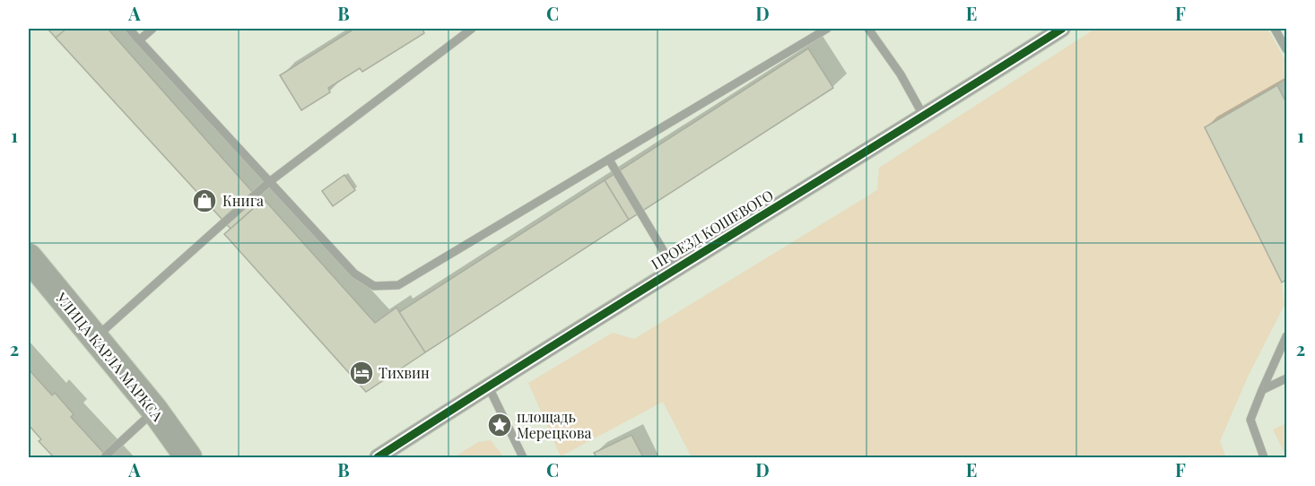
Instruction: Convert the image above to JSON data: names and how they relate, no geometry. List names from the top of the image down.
{
  "streets": {
    "main road": ["УЛИЦА КАРЛА МАРКСА"],
    "street": ["ПРОЕЗД КОШЕВОГО"]
  },
  "places": {
    "shop": ["Книга"],
    "hotel": ["Тихвин"],
    "place": ["площадь Мерецкова"]
  },
  "grid": {
    "columns": [
      "A",
      "B",
      "C",
      "D",
      "E",
      "F"
    ],
    "rows": ["1", "2"]
  }
}
